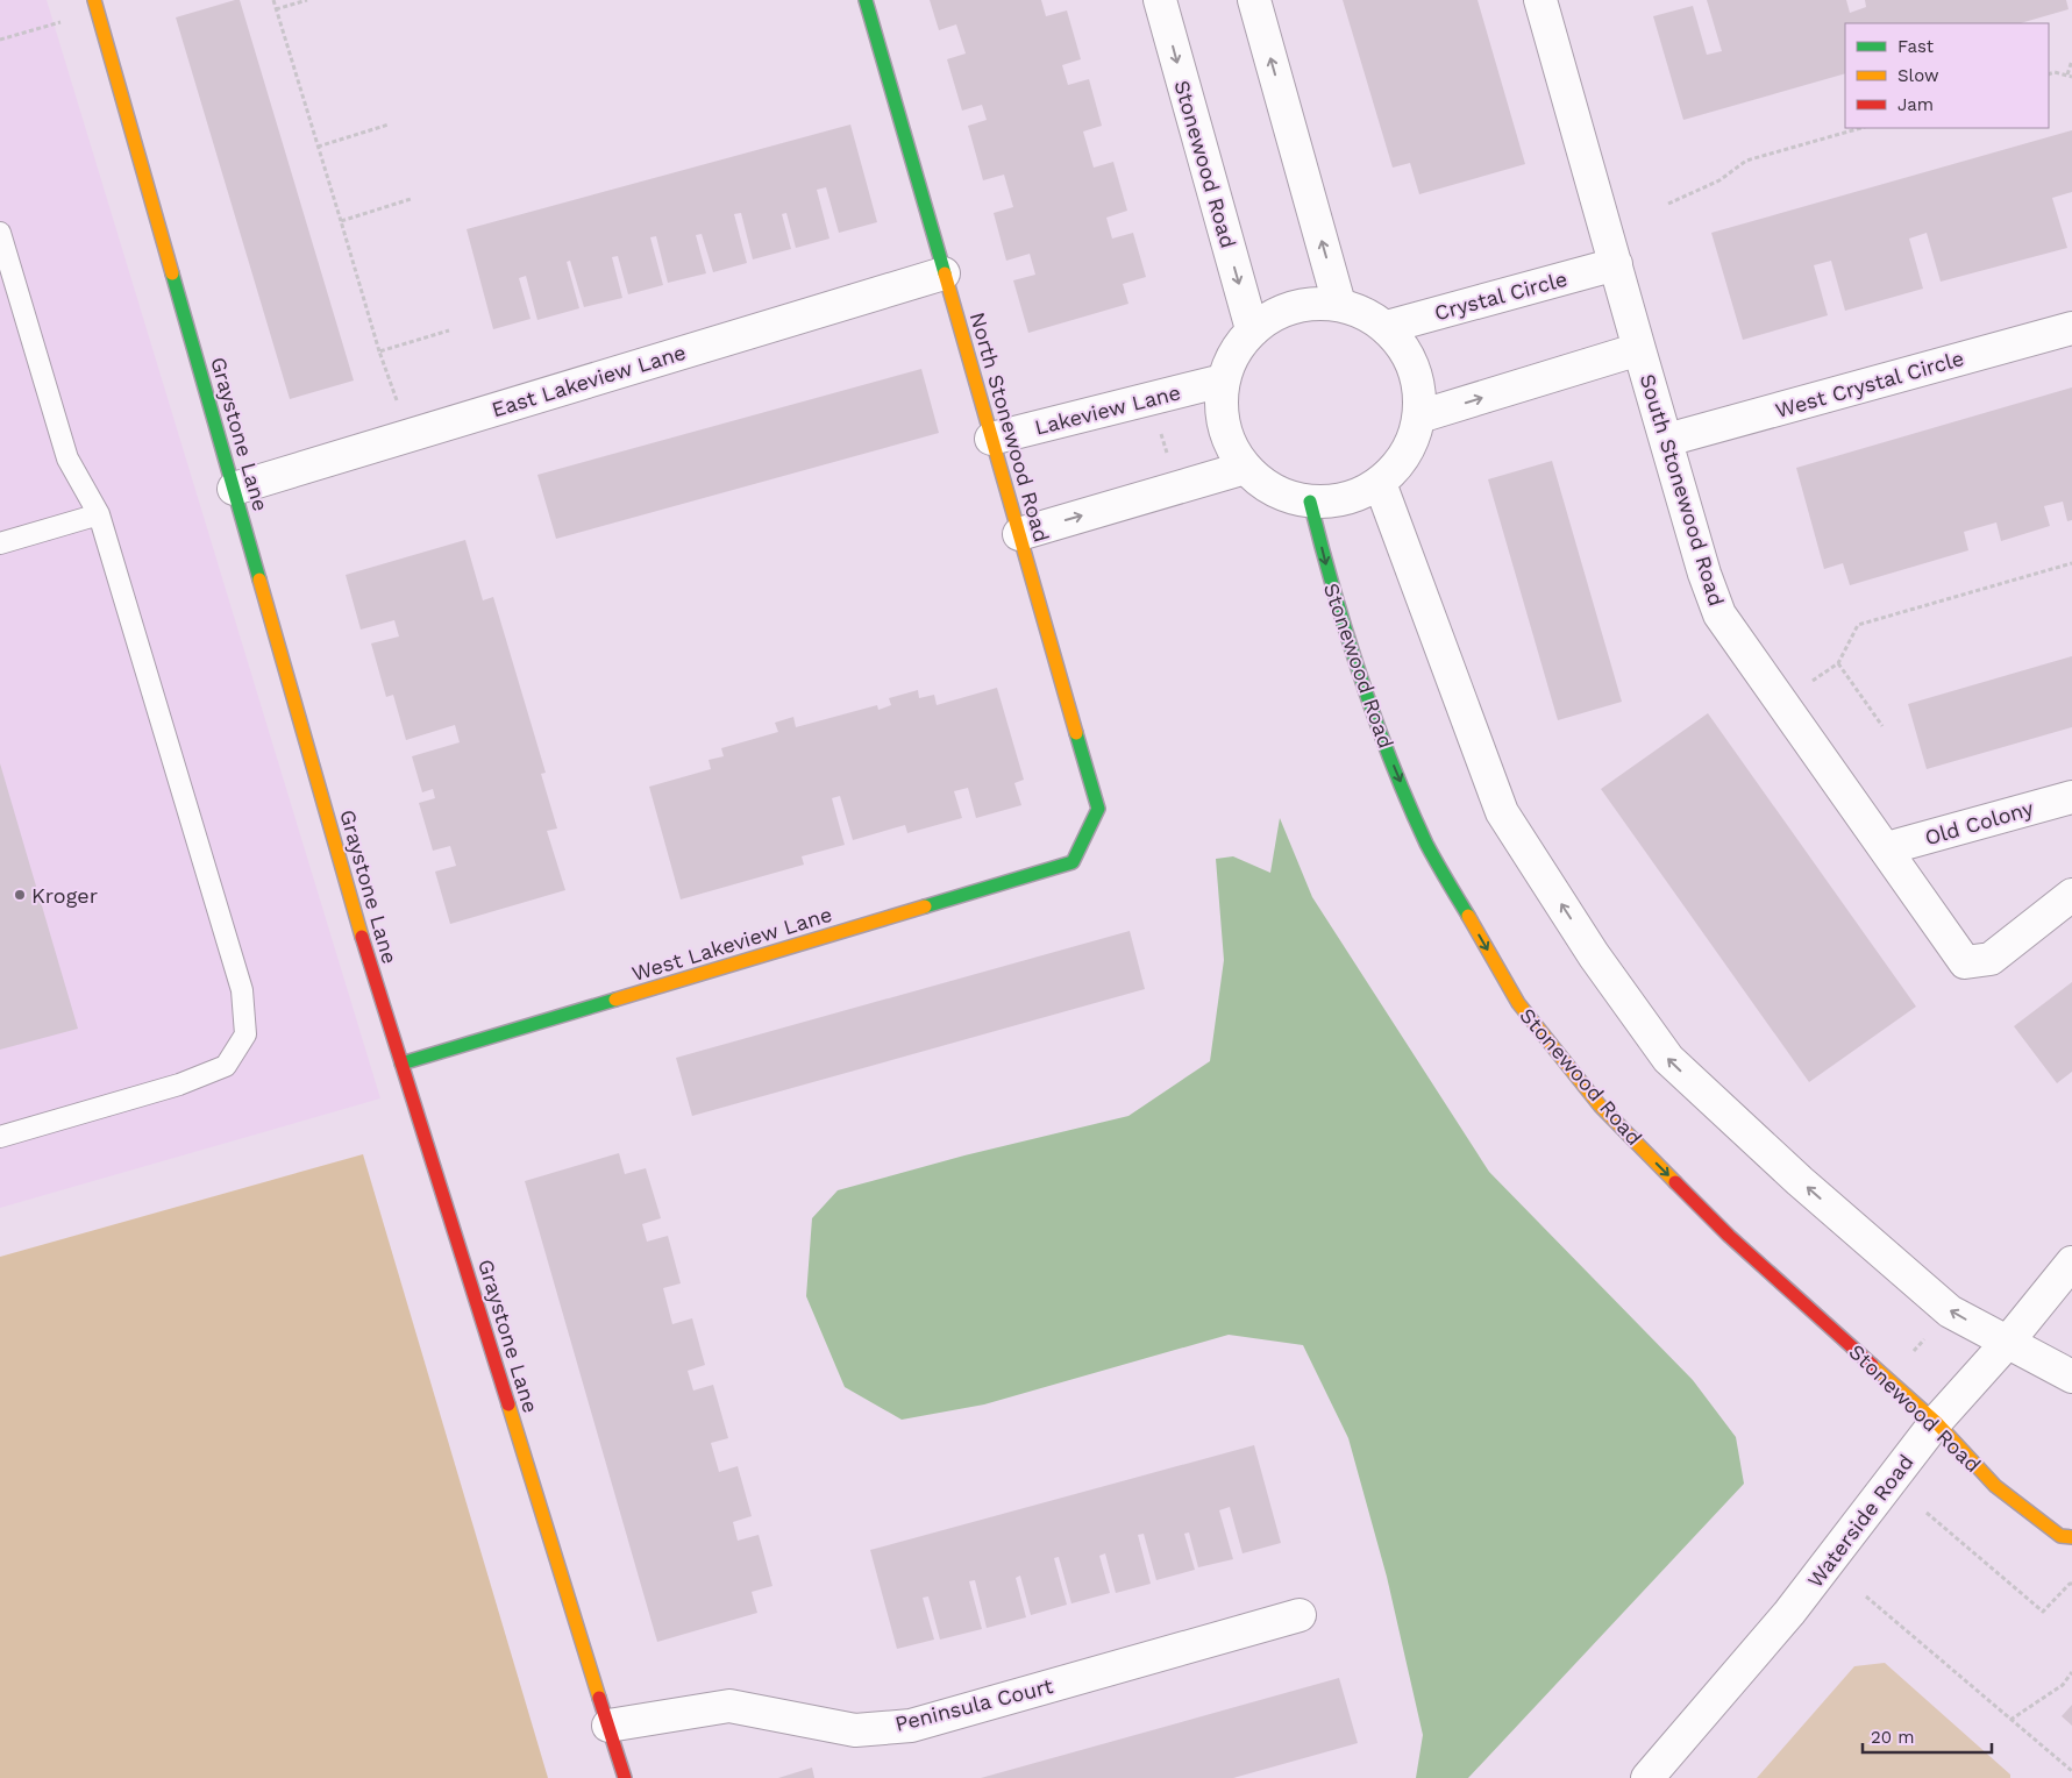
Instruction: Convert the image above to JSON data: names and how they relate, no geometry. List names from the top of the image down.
{
  "streets": {
    "street": [
      "Stonewood Road",
      "Crystal Circle",
      "East Lakeview Lane",
      "West Crystal Circle",
      "Lakeview Lane",
      "North Stonewood Road",
      "Graystone Lane",
      "South Stonewood Road",
      "Old Colony",
      "West Lakeview Lane",
      "Waterside Road",
      "Peninsula Court"
    ]
  },
  "crossings": [
    ["Stonewood Road", "Crystal Circle"],
    ["Stonewood Road", "Lakeview Lane"],
    ["Stonewood Road", "Waterside Road"],
    ["Crystal Circle", "Lakeview Lane"],
    ["Crystal Circle", "South Stonewood Road"],
    ["East Lakeview Lane", "North Stonewood Road"],
    ["East Lakeview Lane", "Graystone Lane"],
    ["West Crystal Circle", "South Stonewood Road"],
    ["Lakeview Lane", "North Stonewood Road"],
    ["North Stonewood Road", "West Lakeview Lane"],
    ["Graystone Lane", "West Lakeview Lane"],
    ["Graystone Lane", "Peninsula Court"],
    ["South Stonewood Road", "Old Colony"]
  ],
  "places": ["Kroger"],
  "legend": ["Fast", "Slow", "Jam"],
  "scale_bar": "20 m"
}
